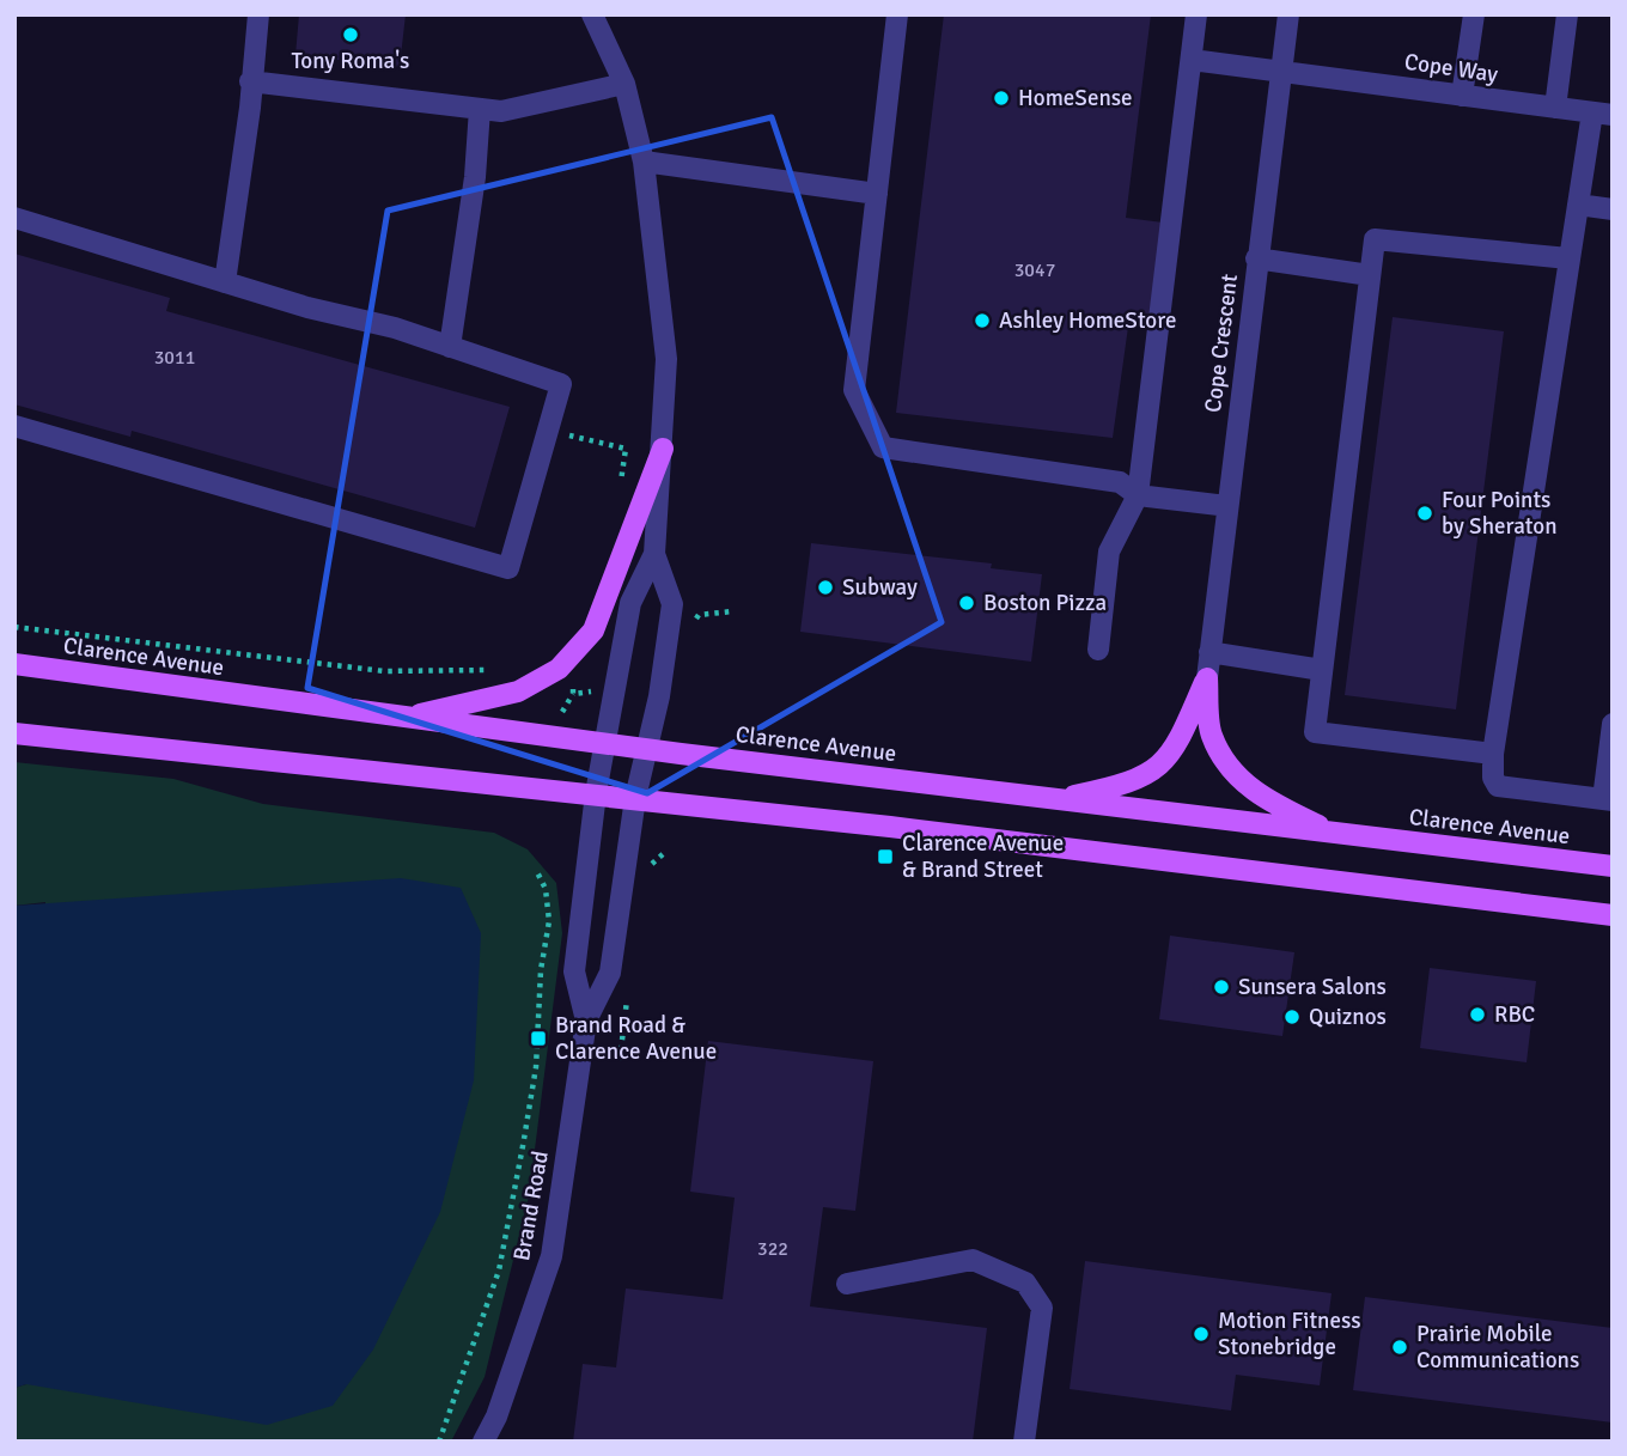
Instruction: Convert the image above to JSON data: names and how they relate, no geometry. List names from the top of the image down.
{
  "streets": {
    "main road": ["Clarence Avenue"],
    "street": ["Cope Way", "Cope Crescent", "Brand Road"]
  },
  "crossings": [
    ["Cope Way", "Cope Crescent"],
    ["Clarence Avenue", "Brand Road"]
  ],
  "places": {
    "other": [
      "Tony Roma's",
      "HomeSense",
      "Ashley HomeStore",
      "Four Points by Sheraton",
      "Subway",
      "Boston Pizza",
      "Sunsera Salons",
      "RBC",
      "Quiznos",
      "Motion Fitness Stonebridge",
      "Prairie Mobile Communications"
    ],
    "transit": ["Clarence Avenue & Brand Street", "Brand Road & Clarence Avenue"]
  },
  "house_numbers": ["3047", "3011", "322"]
}
